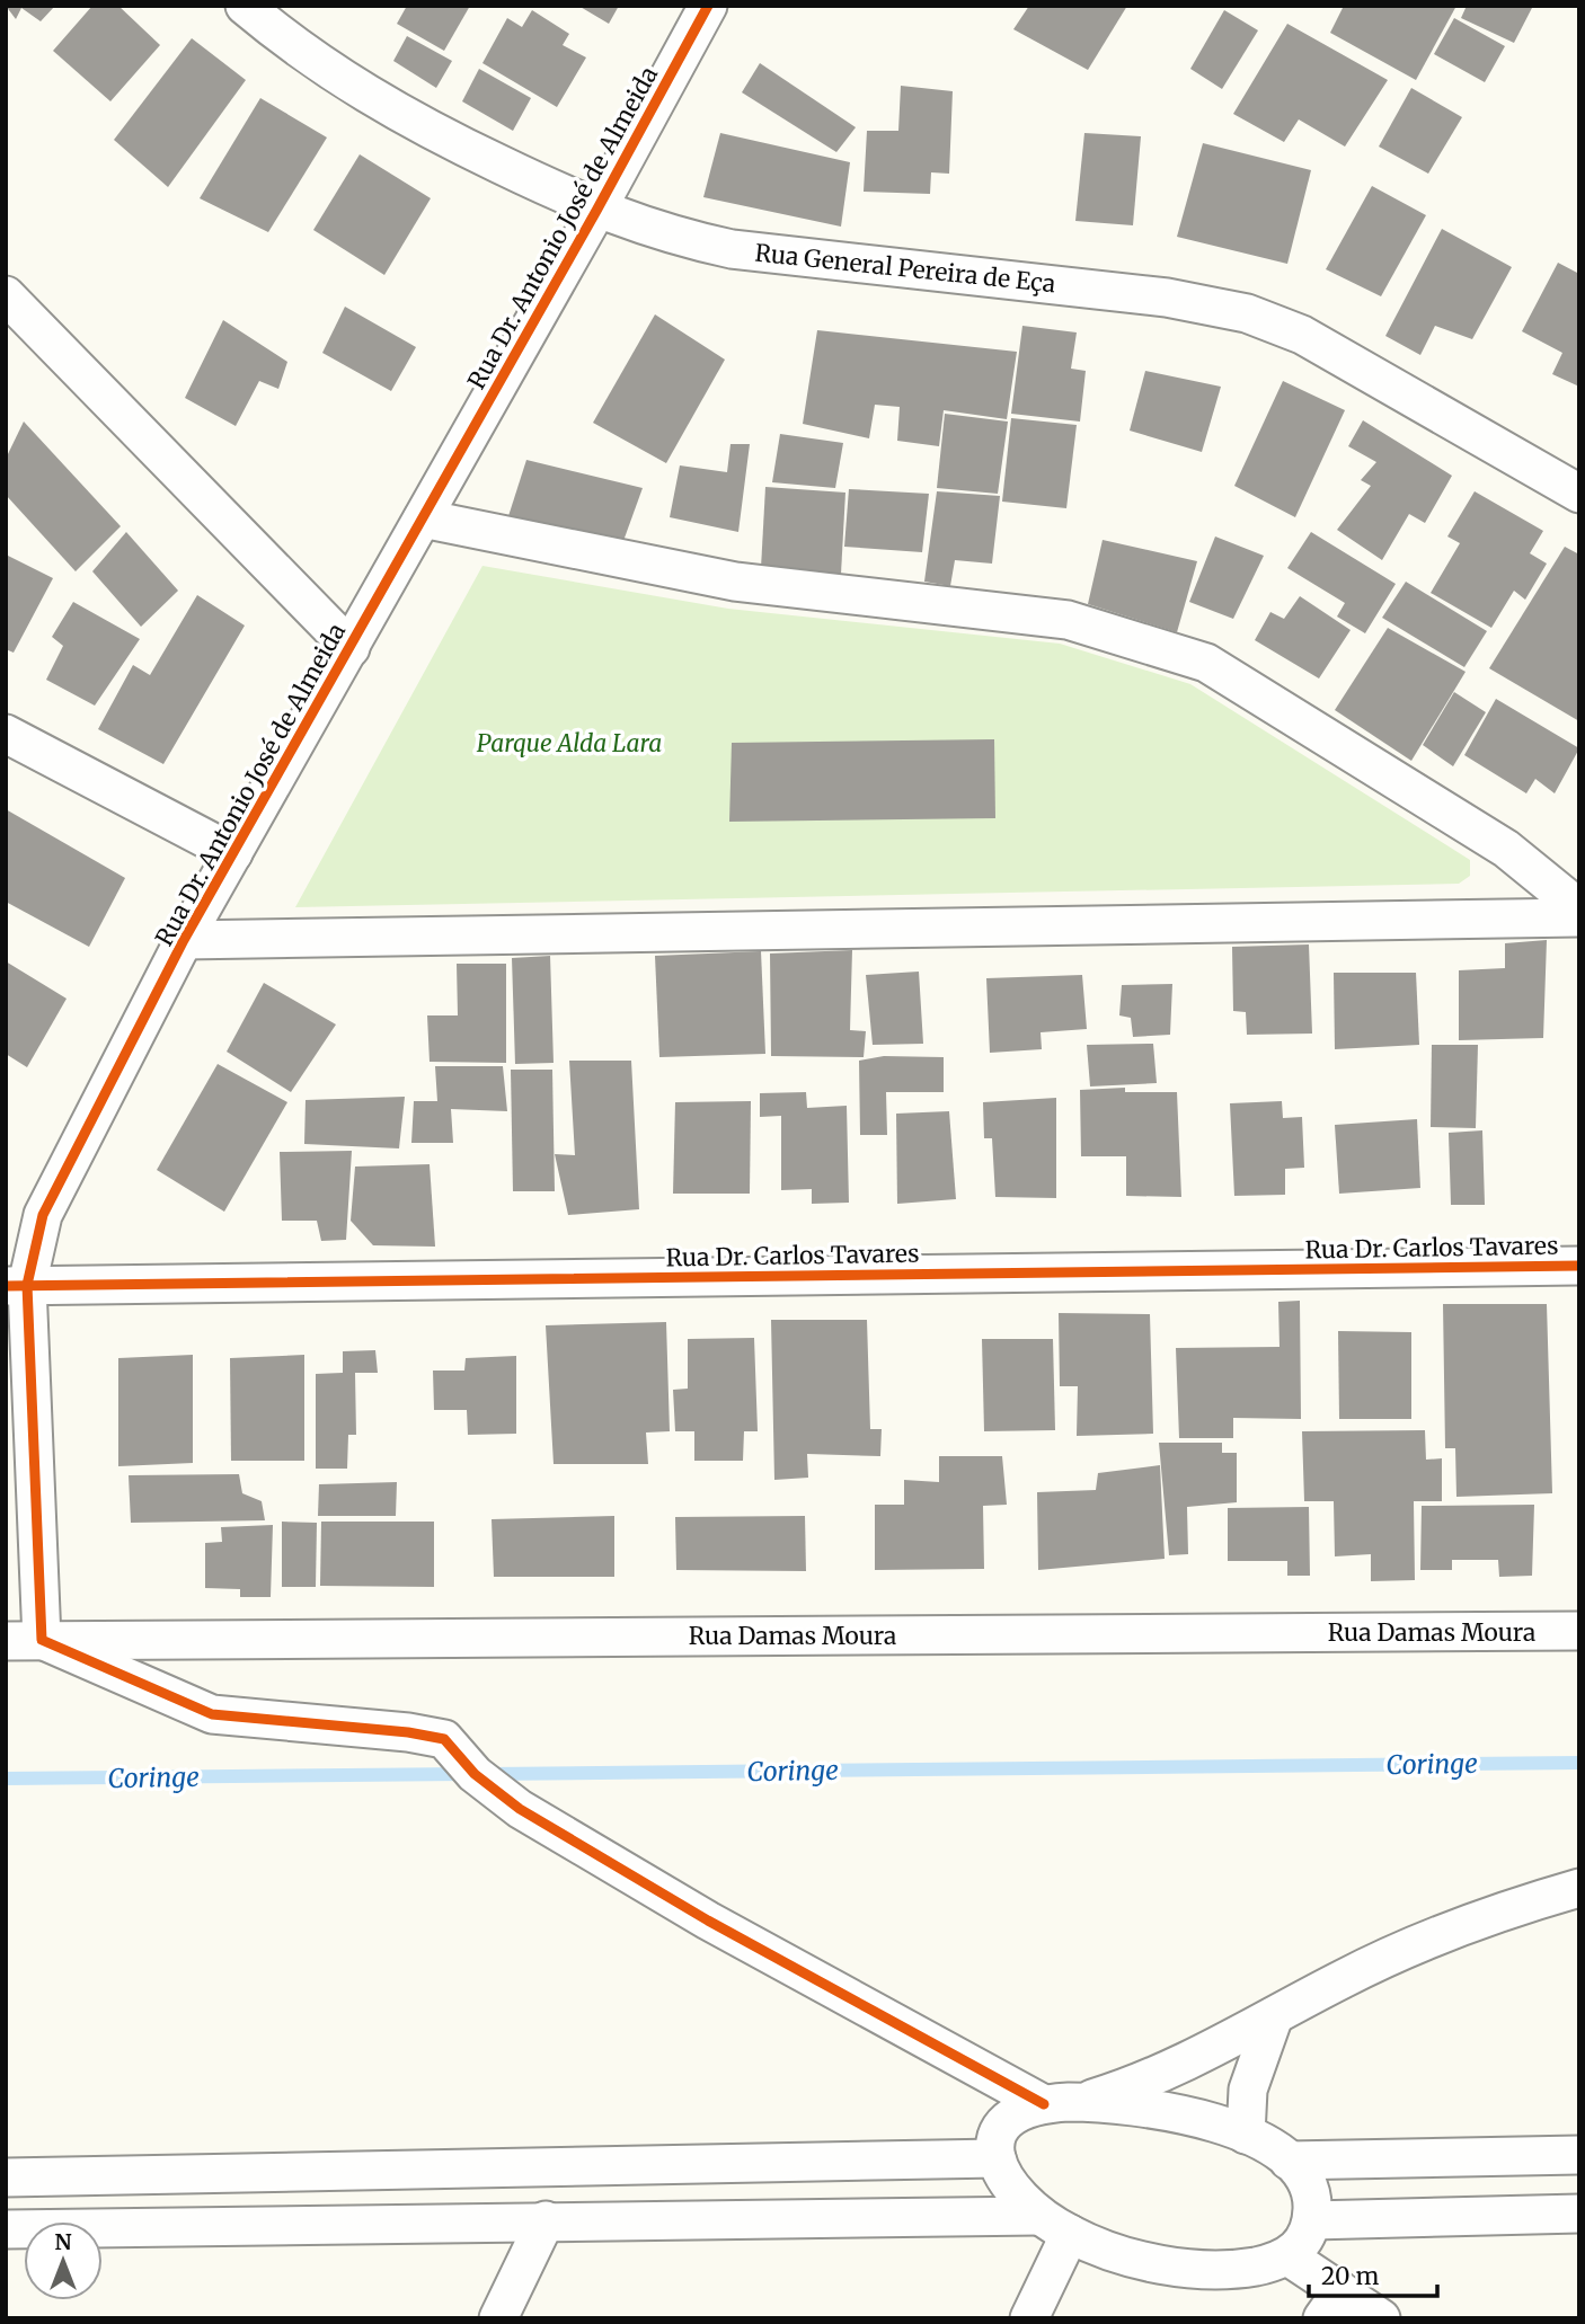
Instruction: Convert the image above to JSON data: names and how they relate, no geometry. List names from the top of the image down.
{
  "streets": {
    "street": [
      "Rua Dr. Antonio José de Almeida",
      "Rua General Pereira de Eça",
      "Rua Dr. Carlos Tavares",
      "Rua Damas Moura"
    ]
  },
  "crossings": [
    ["Rua Dr. Antonio José de Almeida", "Rua General Pereira de Eça"],
    ["Rua Dr. Antonio José de Almeida", "Rua Dr. Carlos Tavares"],
    ["Rua Dr. Antonio José de Almeida", "Rua Damas Moura"]
  ],
  "water": ["Coringe"],
  "parks": ["Parque Alda Lara"],
  "scale_bar": "20 m",
  "north": "top"
}
